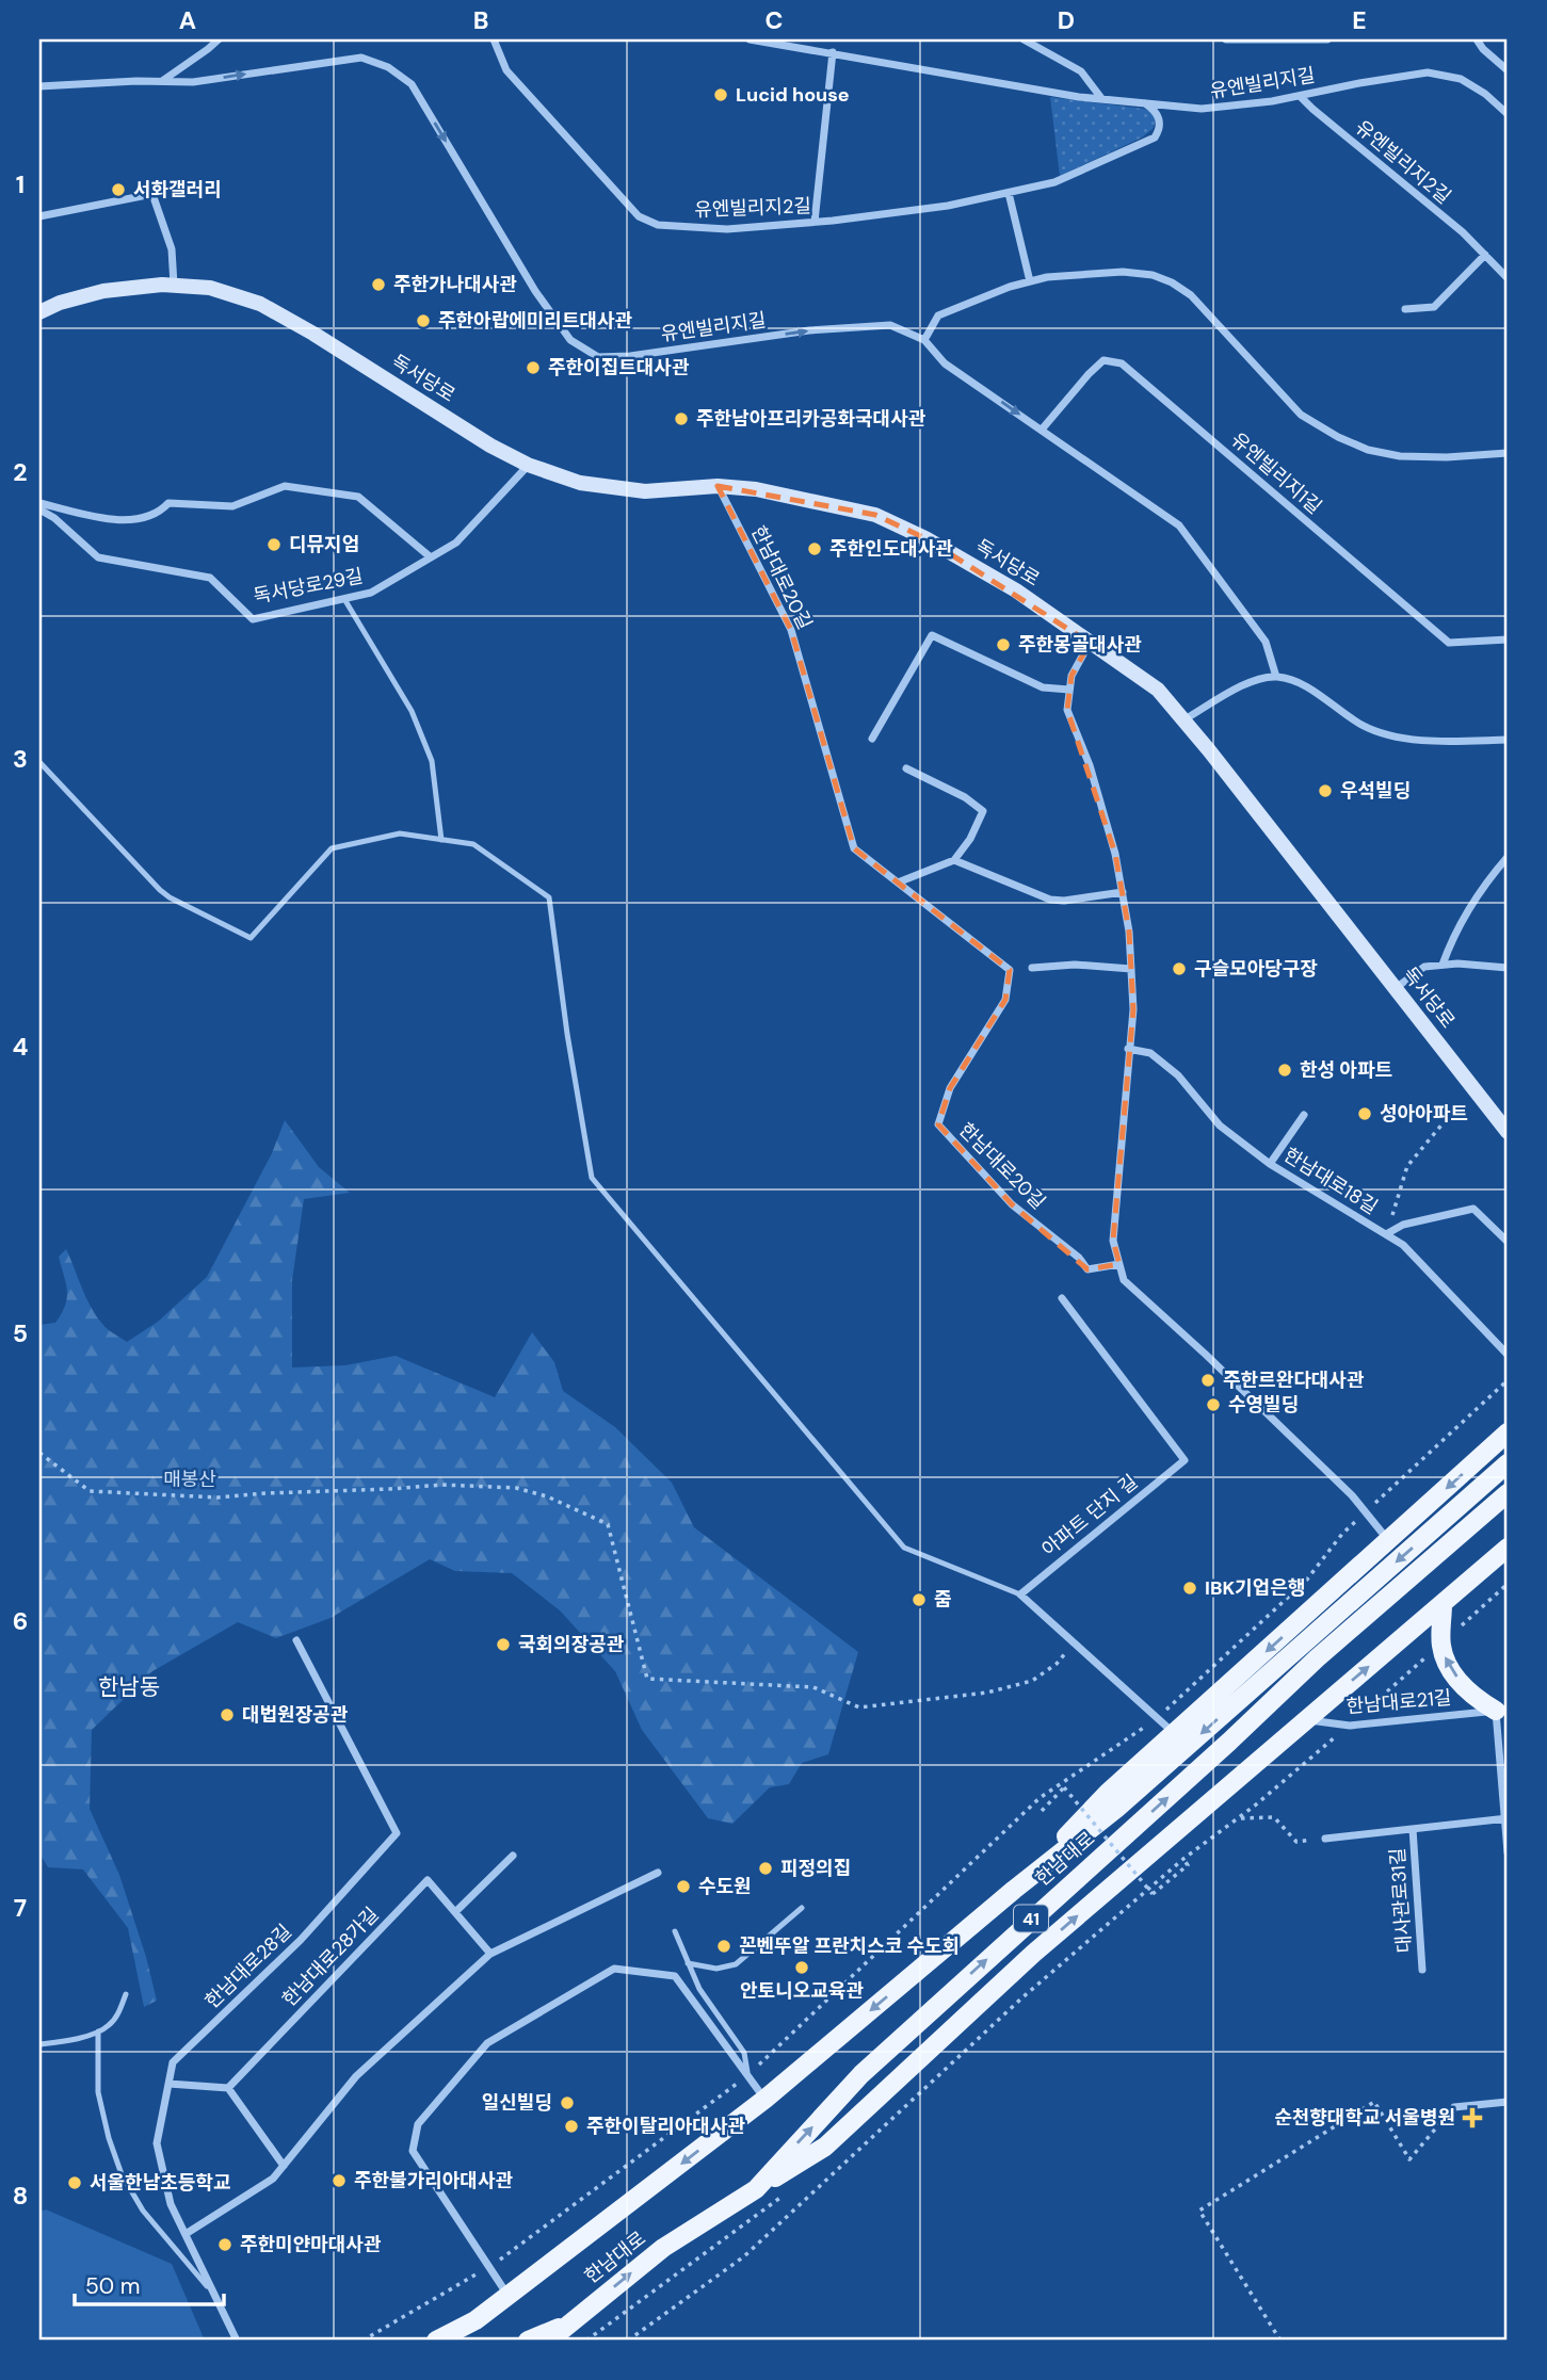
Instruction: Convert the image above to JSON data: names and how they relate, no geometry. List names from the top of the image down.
{
  "streets": {
    "main road": ["독서당로", "한남대로", "41"],
    "street": [
      "유엔빌리지길",
      "유엔빌리지2길",
      "유엔빌리지1길",
      "한남대로20길",
      "독서당로29길",
      "한남대로18길",
      "아파트 단지 길",
      "한남대로21길",
      "대사관로31길",
      "한남대로28가길",
      "한남대로28길"
    ]
  },
  "crossings": [
    ["유엔빌리지길", "유엔빌리지2길"],
    ["유엔빌리지길", "유엔빌리지1길"],
    ["독서당로", "한남대로20길"],
    ["독서당로", "독서당로29길"]
  ],
  "one_way": ["유엔빌리지길"],
  "districts": ["한남동"],
  "parks": ["매봉산"],
  "places": {
    "other": [
      "Lucid house",
      "서화갤러리",
      "주한가나대사관",
      "주한아랍에미리트대사관",
      "주한이집트대사관",
      "주한남아프리카공화국대사관",
      "디뮤지엄",
      "주한인도대사관",
      "주한몽골대사관",
      "우석빌딩",
      "구슬모아당구장",
      "한성 아파트",
      "성아아파트",
      "주한르완다대사관",
      "수영빌딩",
      "IBK기업은행",
      "줌",
      "국회의장공관",
      "대법원장공관",
      "피정의집",
      "수도원",
      "꼰벤뚜알 프란치스코 수도회",
      "안토니오교육관",
      "일신빌딩",
      "주한이탈리아대사관",
      "주한불가리아대사관",
      "서울한남초등학교",
      "주한미얀마대사관"
    ],
    "health": ["순천향대학교 서울병원"]
  },
  "scale_bar": "50 m",
  "grid": {
    "columns": [
      "A",
      "B",
      "C",
      "D",
      "E"
    ],
    "rows": [
      "1",
      "2",
      "3",
      "4",
      "5",
      "6",
      "7",
      "8"
    ]
  }
}
